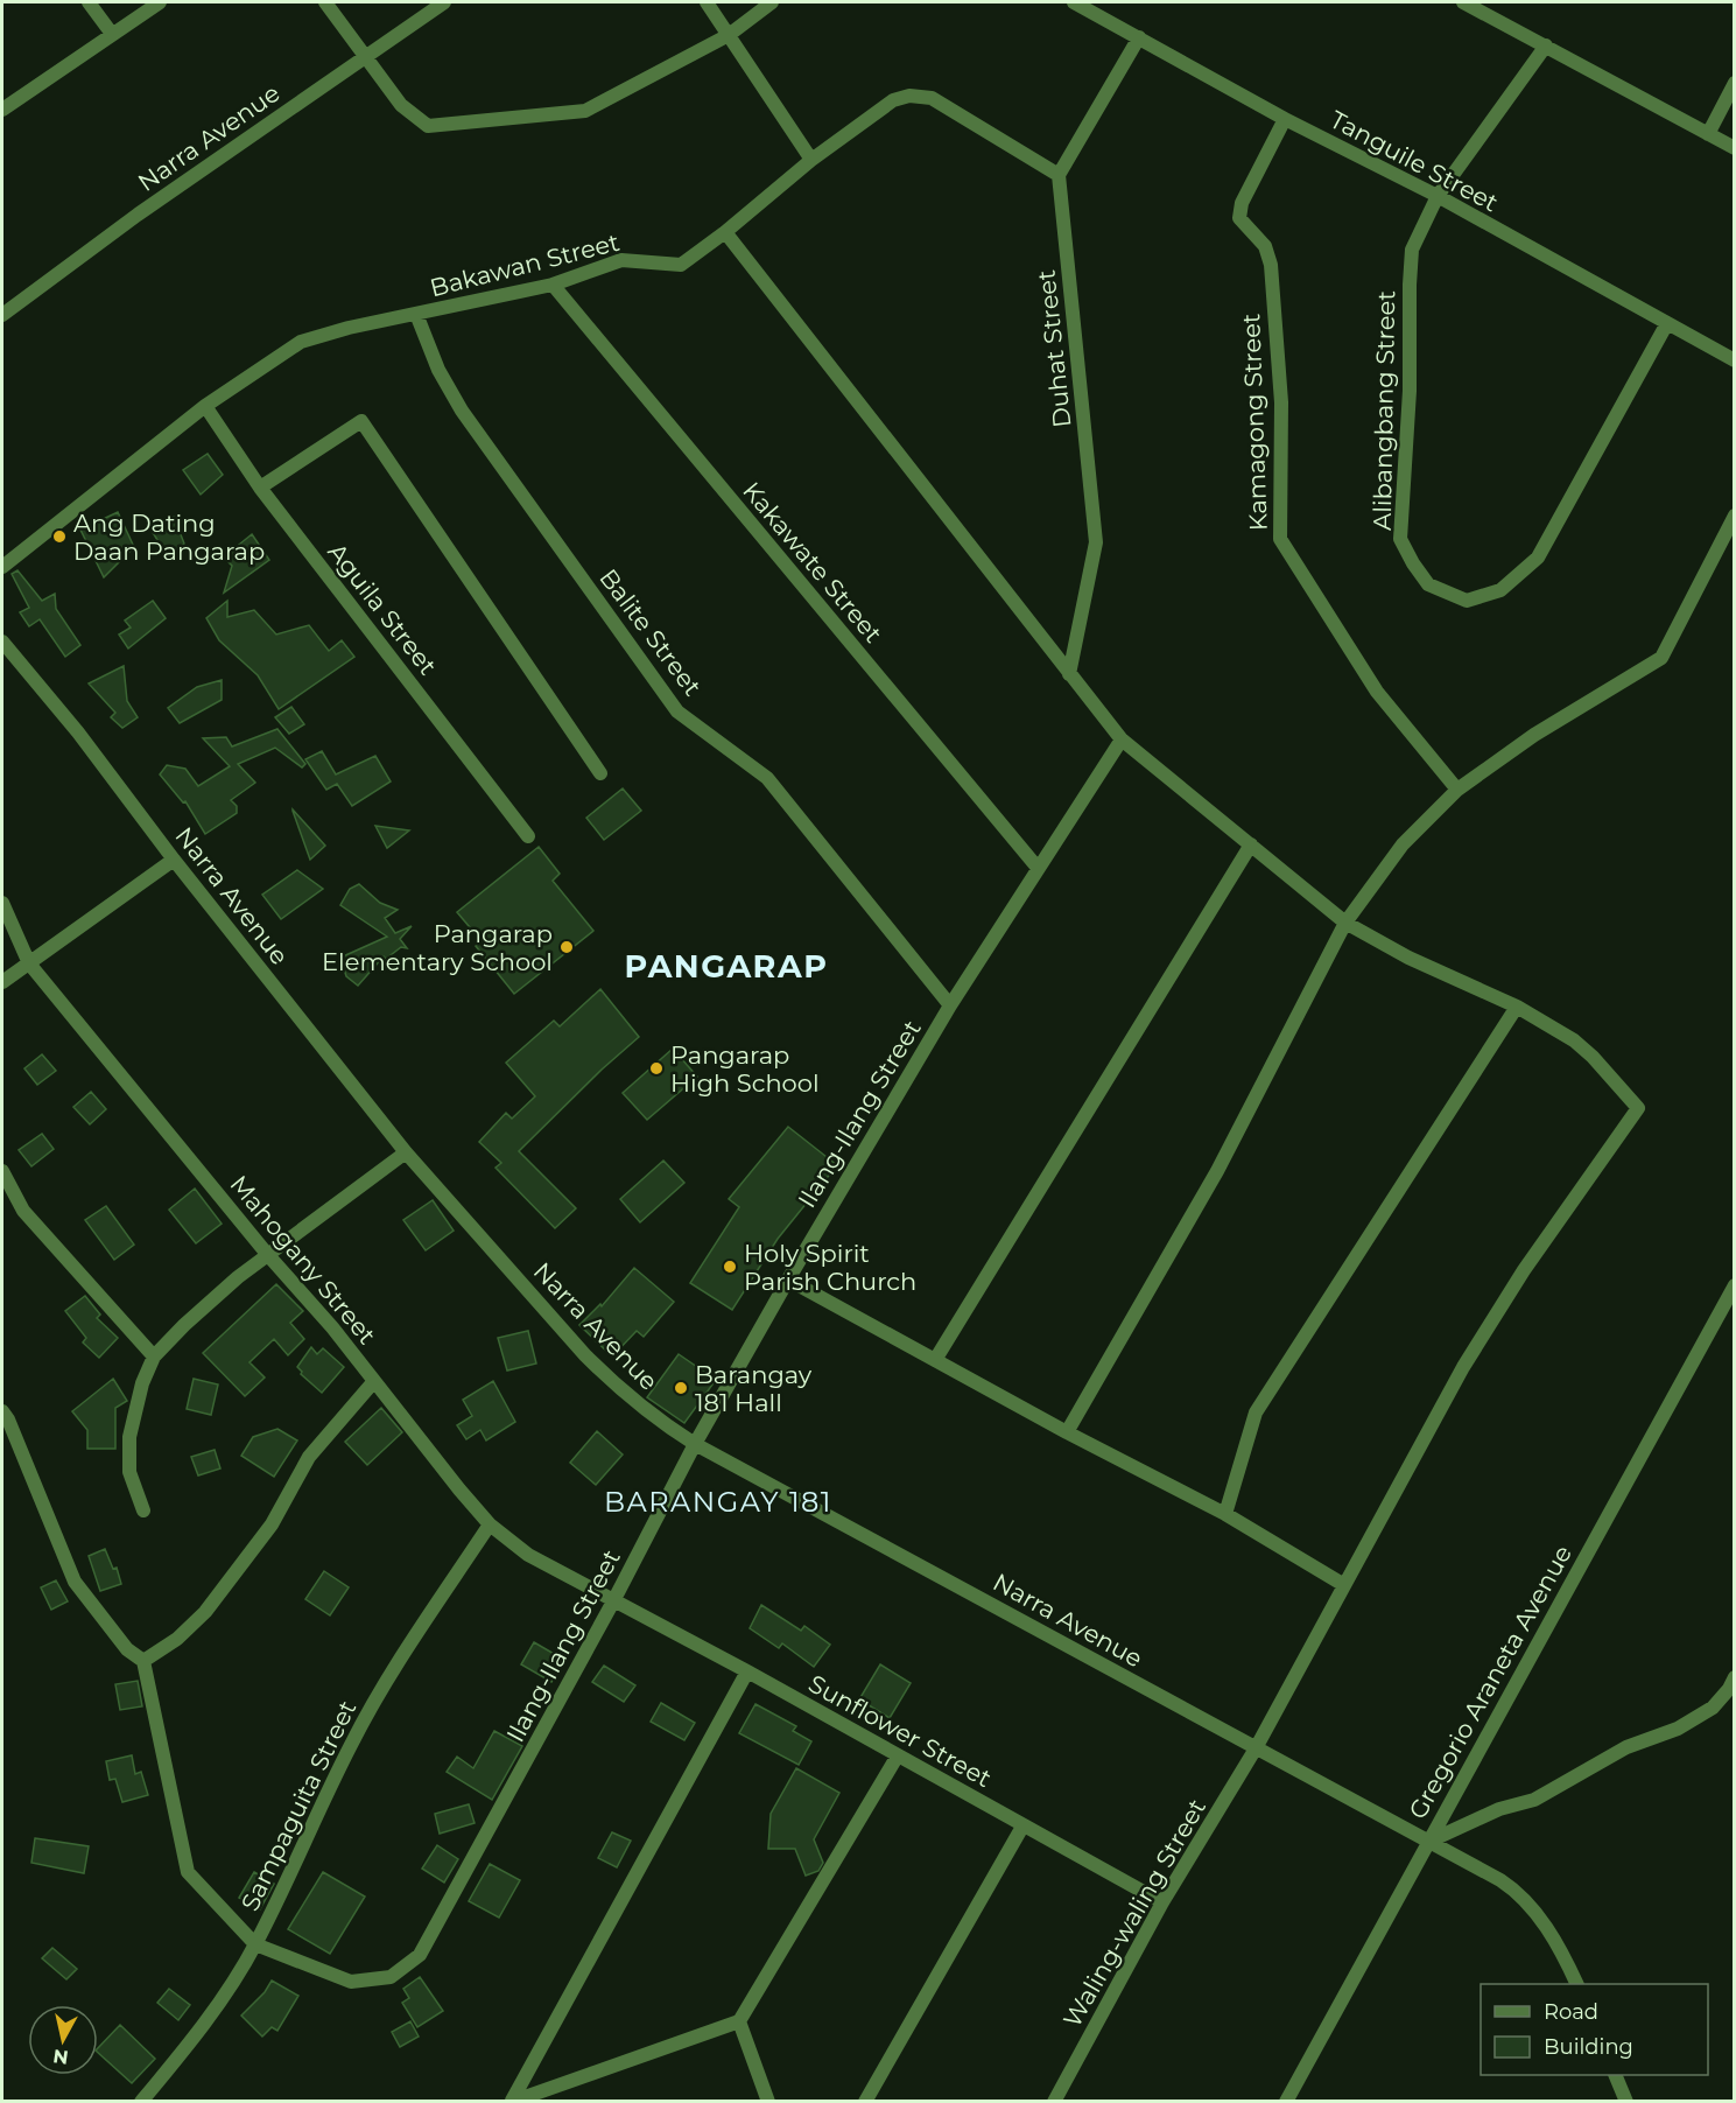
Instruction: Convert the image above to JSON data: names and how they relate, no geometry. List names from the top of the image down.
{
  "streets": {
    "street": [
      "Narra Avenue",
      "Tanguile Street",
      "Bakawan Street",
      "Duhat Street",
      "Alibangbang Street",
      "Kamagong Street",
      "Kakawate Street",
      "Aguila Street",
      "Balite Street",
      "Ilang-Ilang Street",
      "Mahogany Street",
      "Gregorio Araneta Avenue",
      "Sunflower Street",
      "Sampaguita Street",
      "Waling-waling Street"
    ]
  },
  "crossings": [
    ["Narra Avenue", "Ilang-Ilang Street"],
    ["Narra Avenue", "Gregorio Araneta Avenue"],
    ["Narra Avenue", "Waling-waling Street"],
    ["Tanguile Street", "Alibangbang Street"],
    ["Tanguile Street", "Kamagong Street"],
    ["Bakawan Street", "Duhat Street"],
    ["Bakawan Street", "Kakawate Street"],
    ["Bakawan Street", "Aguila Street"],
    ["Bakawan Street", "Balite Street"],
    ["Kakawate Street", "Ilang-Ilang Street"],
    ["Balite Street", "Ilang-Ilang Street"],
    ["Ilang-Ilang Street", "Mahogany Street"],
    ["Ilang-Ilang Street", "Sunflower Street"],
    ["Ilang-Ilang Street", "Sampaguita Street"],
    ["Mahogany Street", "Sunflower Street"],
    ["Mahogany Street", "Sampaguita Street"],
    ["Sunflower Street", "Waling-waling Street"]
  ],
  "districts": ["PANGARAP", "BARANGAY 181"],
  "places": [
    "Ang Dating Daan Pangarap",
    "Pangarap Elementary School",
    "Pangarap High School",
    "Holy Spirit Parish Church",
    "Barangay 181 Hall"
  ],
  "legend": ["Road", "Building"],
  "north": "bottom"
}
